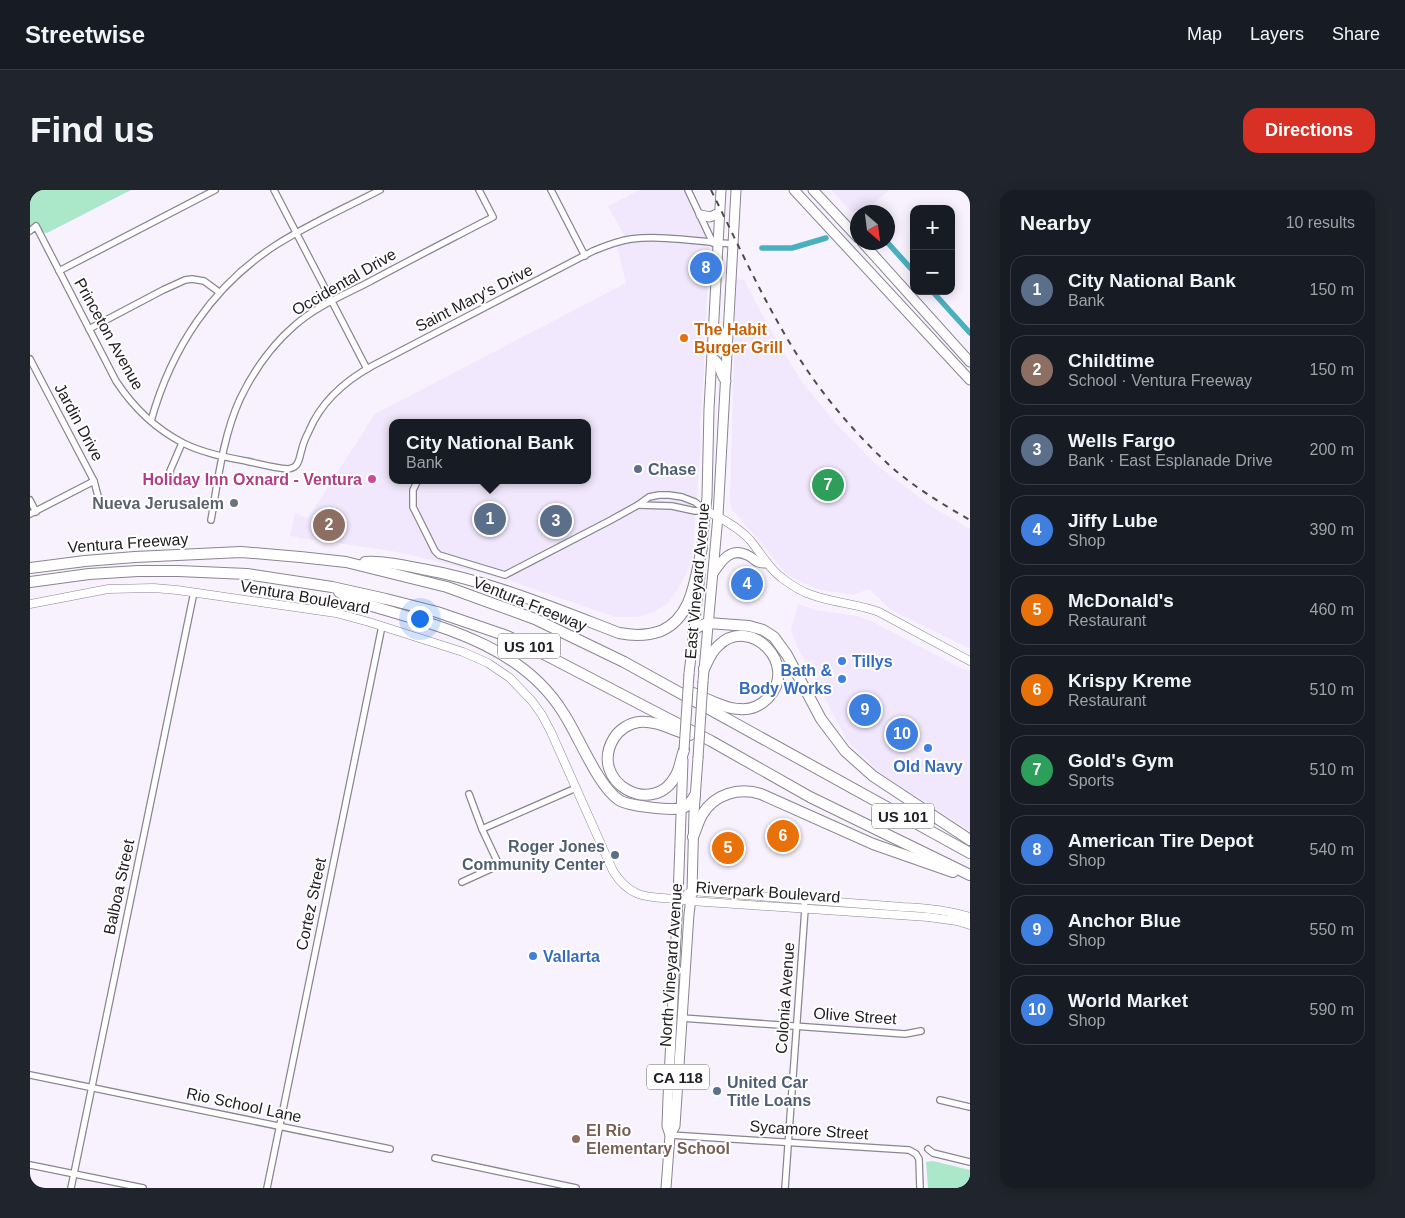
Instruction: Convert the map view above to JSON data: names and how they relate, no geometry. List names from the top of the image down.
{
  "streets": {
    "highway": ["Ventura Freeway", "US 101"],
    "main road": ["East Vineyard Avenue", "North Vineyard Avenue", "CA 118"],
    "street": [
      "Occidental Drive",
      "Saint Mary's Drive",
      "Princeton Avenue",
      "Jardin Drive",
      "Ventura Boulevard",
      "Balboa Street",
      "Riverpark Boulevard",
      "Cortez Street",
      "Colonia Avenue",
      "Olive Street",
      "Rio School Lane",
      "Sycamore Street"
    ]
  },
  "crossings": [
    ["Occidental Drive", "Princeton Avenue"],
    ["Saint Mary's Drive", "Princeton Avenue"],
    ["Saint Mary's Drive", "East Vineyard Avenue"],
    ["East Vineyard Avenue", "North Vineyard Avenue"],
    ["Ventura Boulevard", "Balboa Street"],
    ["Ventura Boulevard", "Riverpark Boulevard"],
    ["Ventura Boulevard", "Cortez Street"],
    ["Ventura Boulevard", "North Vineyard Avenue"],
    ["Balboa Street", "Rio School Lane"],
    ["Riverpark Boulevard", "North Vineyard Avenue"],
    ["Riverpark Boulevard", "Colonia Avenue"],
    ["Cortez Street", "Rio School Lane"],
    ["North Vineyard Avenue", "Olive Street"],
    ["North Vineyard Avenue", "Sycamore Street"],
    ["Colonia Avenue", "Olive Street"],
    ["Colonia Avenue", "Sycamore Street"]
  ],
  "places": [
    "The Habit Burger Grill",
    "Chase",
    "Holiday Inn Oxnard - Ventura",
    "Nueva Jerusalem",
    "Tillys",
    "Bath & Body Works",
    "Old Navy",
    "Roger Jones Community Center",
    "Vallarta",
    "United Car Title Loans",
    "El Rio Elementary School"
  ],
  "north": "bottom right",
  "page": {
    "header": "Streetwise",
    "nav": ["Map", "Layers", "Share"],
    "buttons": "Directions",
    "title": "Find us",
    "heading": ["Nearby", "10 results"],
    "map_buttons": ["+", "−"],
    "pins": [
      "8",
      "7",
      "1",
      "3",
      "2",
      "4",
      "9",
      "10",
      "6",
      "5"
    ],
    "list": [
      {
        "mark": "1",
        "name": "City National Bank",
        "note": "Bank",
        "value": "150 m"
      },
      {
        "mark": "2",
        "name": "Childtime",
        "note": "School · Ventura Freeway",
        "value": "150 m"
      },
      {
        "mark": "3",
        "name": "Wells Fargo",
        "note": "Bank · East Esplanade Drive",
        "value": "200 m"
      },
      {
        "mark": "4",
        "name": "Jiffy Lube",
        "note": "Shop",
        "value": "390 m"
      },
      {
        "mark": "5",
        "name": "McDonald's",
        "note": "Restaurant",
        "value": "460 m"
      },
      {
        "mark": "6",
        "name": "Krispy Kreme",
        "note": "Restaurant",
        "value": "510 m"
      },
      {
        "mark": "7",
        "name": "Gold's Gym",
        "note": "Sports",
        "value": "510 m"
      },
      {
        "mark": "8",
        "name": "American Tire Depot",
        "note": "Shop",
        "value": "540 m"
      },
      {
        "mark": "9",
        "name": "Anchor Blue",
        "note": "Shop",
        "value": "550 m"
      },
      {
        "mark": "10",
        "name": "World Market",
        "note": "Shop",
        "value": "590 m"
      }
    ],
    "popup": ["City National Bank", "Bank"]
  }
}
